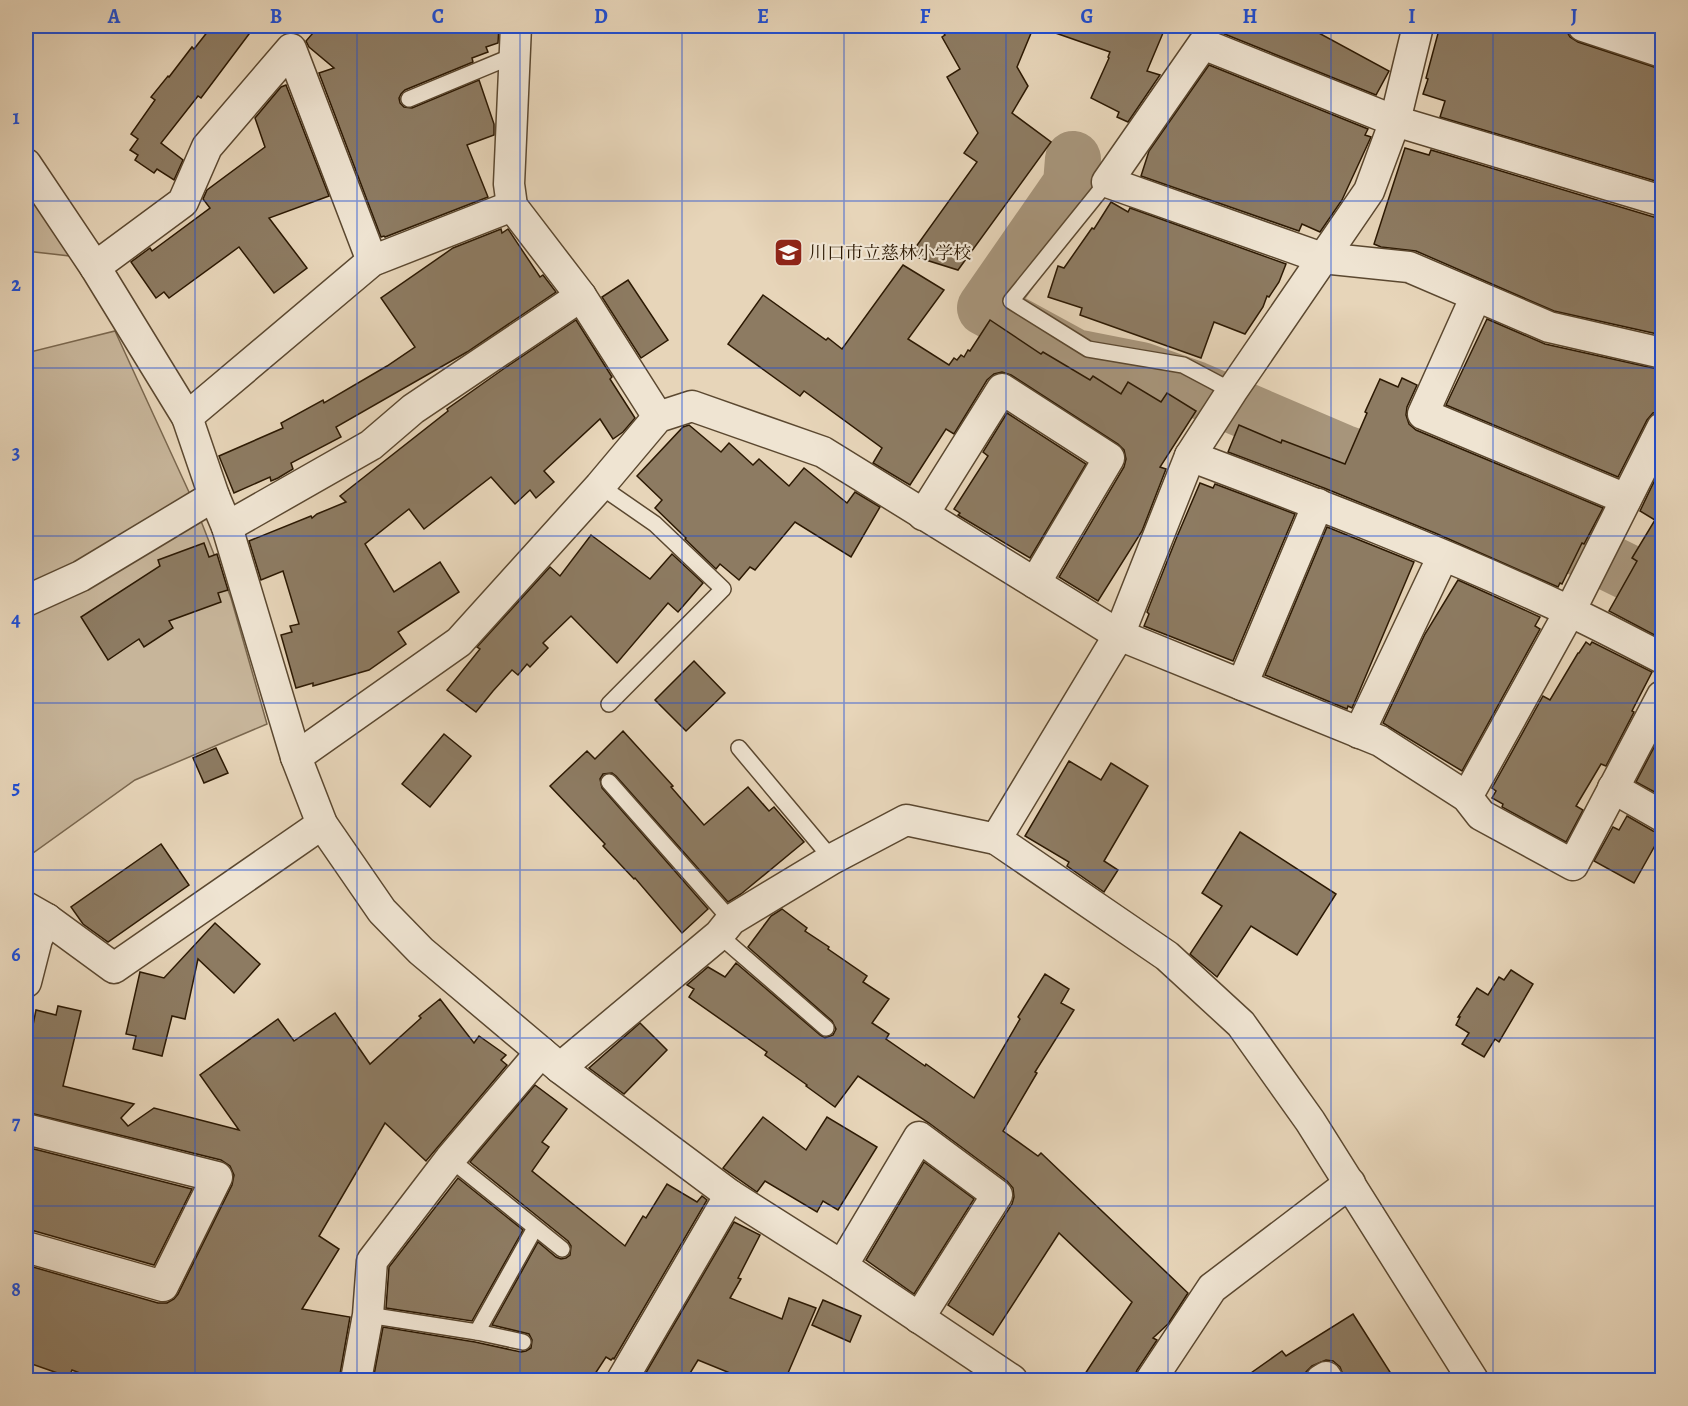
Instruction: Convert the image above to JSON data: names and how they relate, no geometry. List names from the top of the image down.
{
  "places": {
    "school or university": ["川口市立慈林小学校"]
  },
  "grid": {
    "columns": [
      "A",
      "B",
      "C",
      "D",
      "E",
      "F",
      "G",
      "H",
      "I",
      "J"
    ],
    "rows": [
      "1",
      "2",
      "3",
      "4",
      "5",
      "6",
      "7",
      "8"
    ]
  }
}
